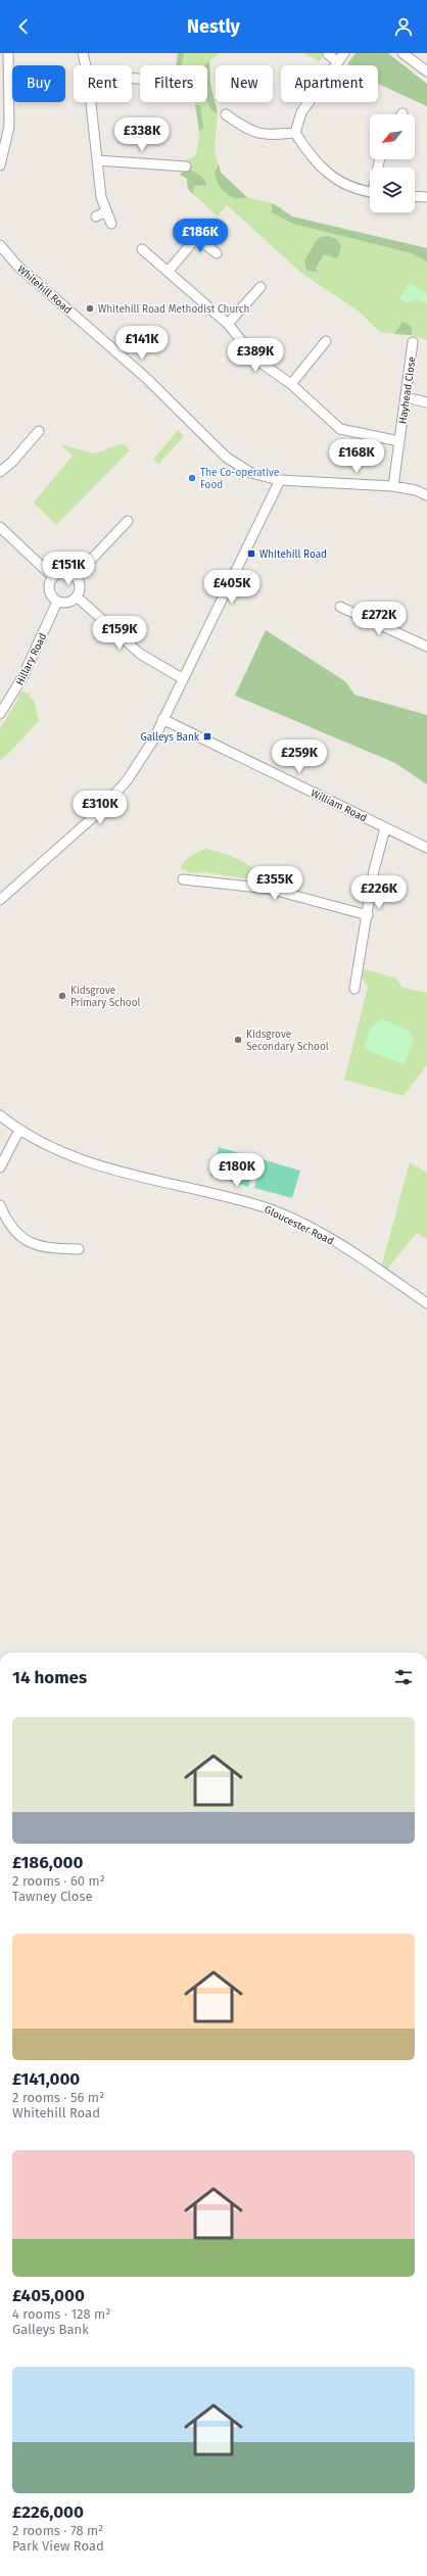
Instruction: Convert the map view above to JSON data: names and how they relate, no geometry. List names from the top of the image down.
{
  "streets": {
    "street": [
      "Whitehill Road",
      "Hayhead Close",
      "Hillary Road",
      "William Road",
      "Gloucester Road"
    ]
  },
  "crossings": [
    ["Whitehill Road", "Hayhead Close"]
  ],
  "places": {
    "other": [
      "Whitehill Road Methodist Church",
      "The Co-operative Food",
      "Kidsgrove Primary School",
      "Kidsgrove Secondary School"
    ],
    "transit": ["Whitehill Road", "Galleys Bank"]
  },
  "north": "bottom left",
  "page": {
    "header": "Nestly",
    "chip": [
      "Buy",
      "Rent",
      "Filters",
      "New",
      "Apartment"
    ],
    "price": [
      "£338K",
      "£186K",
      "£141K",
      "£389K",
      "£168K",
      "£151K",
      "£405K",
      "£272K",
      "£159K",
      "£259K",
      "£310K",
      "£355K",
      "£226K",
      "£180K"
    ],
    "heading": "14 homes",
    "list": [
      {
        "name": "£186,000",
        "note": "2 rooms · 60 m² · Tawney Close"
      },
      {
        "name": "£141,000",
        "note": "2 rooms · 56 m² · Whitehill Road"
      },
      {
        "name": "£405,000",
        "note": "4 rooms · 128 m² · Galleys Bank"
      },
      {
        "name": "£226,000",
        "note": "2 rooms · 78 m² · Park View Road"
      }
    ]
  }
}
